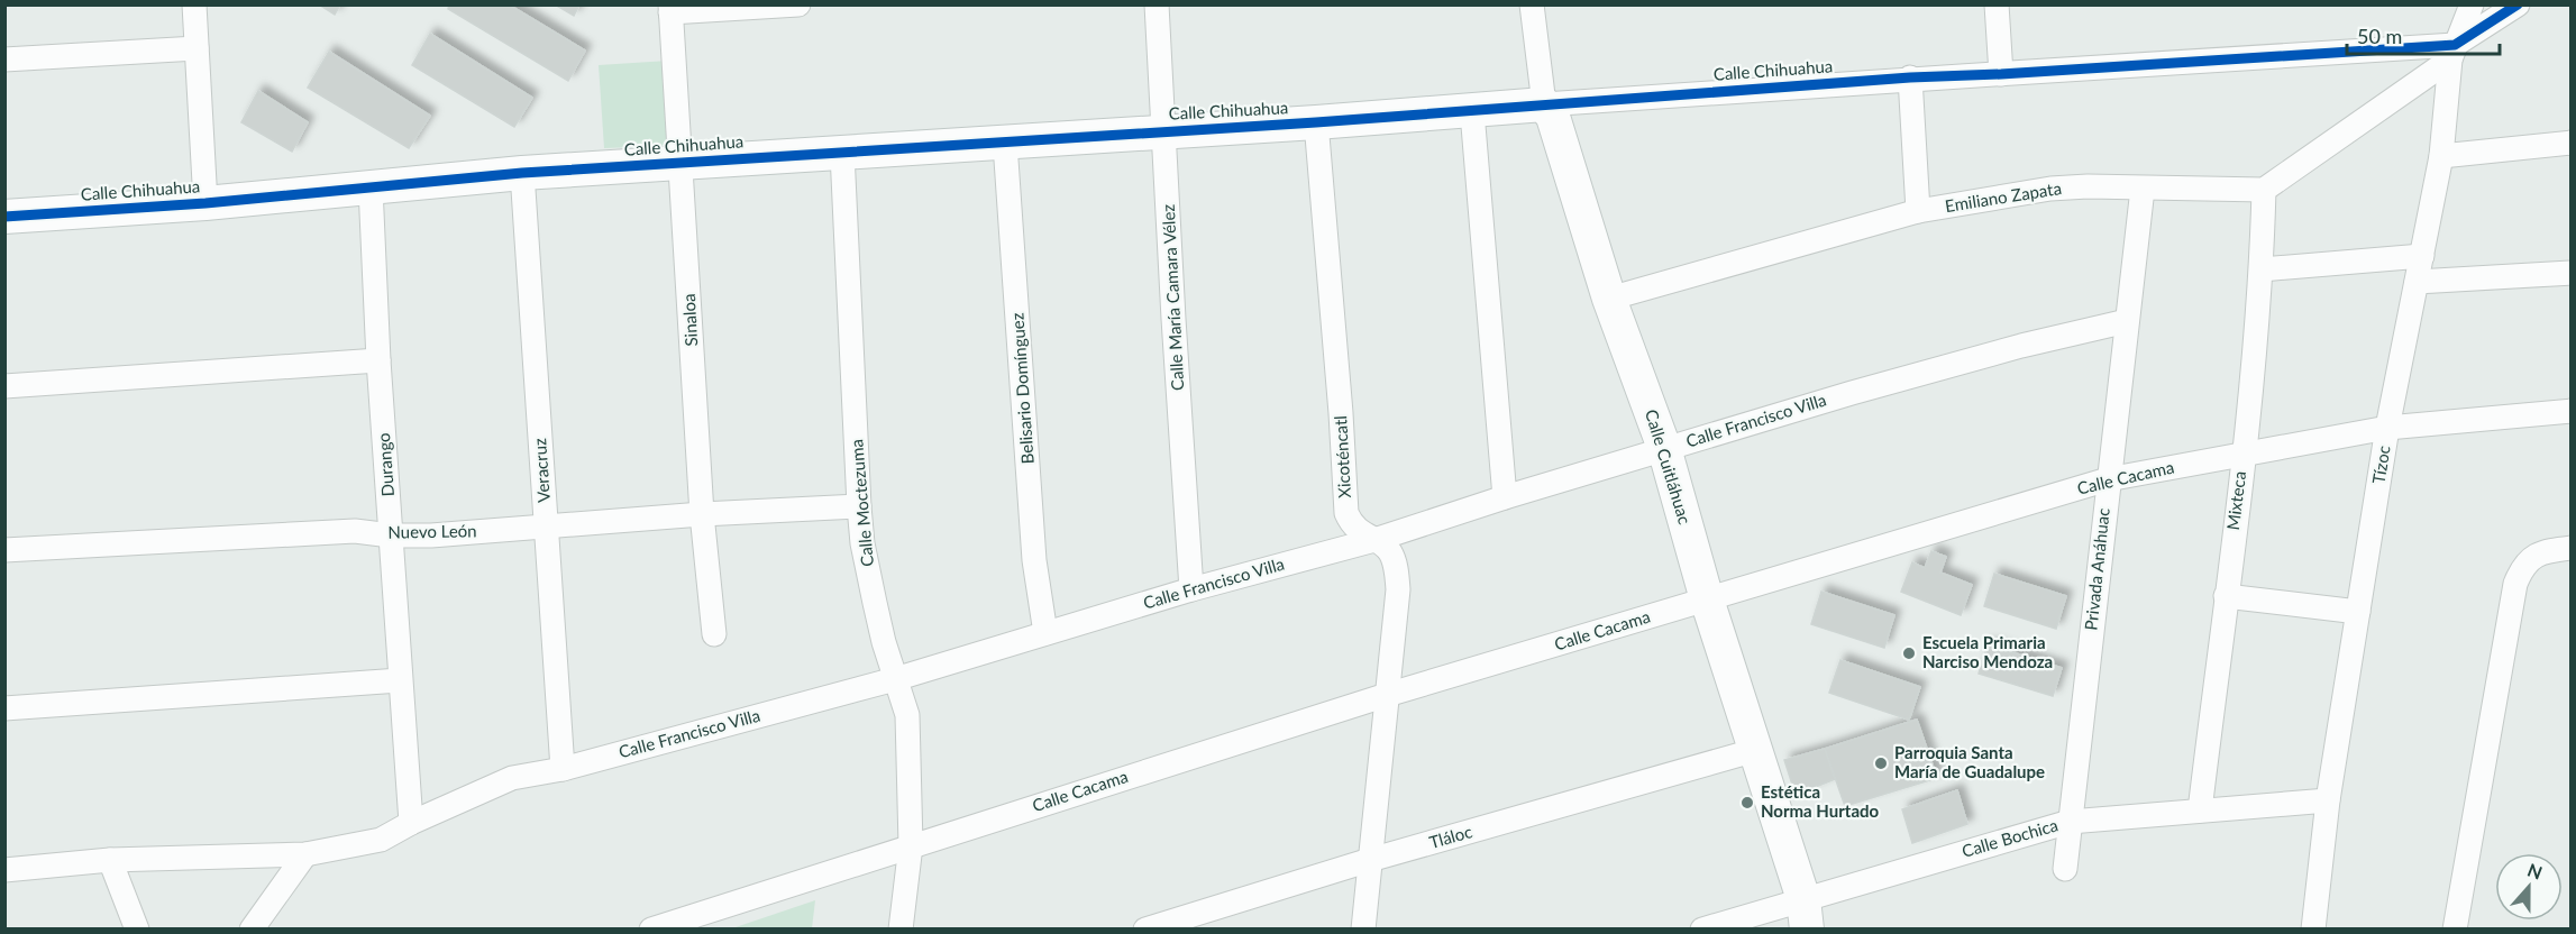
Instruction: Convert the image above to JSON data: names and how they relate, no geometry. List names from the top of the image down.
{
  "streets": {
    "street": [
      "Calle Chihuahua",
      "Emiliano Zapata",
      "Calle María Camara Vélez",
      "Sinaloa",
      "Belisario Domínguez",
      "Calle Francisco Villa",
      "Xicoténcatl",
      "Durango",
      "Tízoc",
      "Calle Cuitláhuac",
      "Veracruz",
      "Calle Cacama",
      "Mixteca",
      "Calle Moctezuma",
      "Nuevo León",
      "Privada Anáhuac",
      "Tláloc",
      "Calle Bochica"
    ]
  },
  "crossings": [
    ["Calle Chihuahua", "Calle María Camara Vélez"],
    ["Calle Chihuahua", "Sinaloa"],
    ["Calle Chihuahua", "Belisario Domínguez"],
    ["Calle Chihuahua", "Xicoténcatl"],
    ["Calle Chihuahua", "Durango"],
    ["Calle Chihuahua", "Tízoc"],
    ["Calle Chihuahua", "Calle Cuitláhuac"],
    ["Calle Chihuahua", "Veracruz"],
    ["Calle Chihuahua", "Calle Moctezuma"],
    ["Emiliano Zapata", "Calle Cuitláhuac"],
    ["Emiliano Zapata", "Mixteca"],
    ["Emiliano Zapata", "Privada Anáhuac"],
    ["Calle María Camara Vélez", "Calle Francisco Villa"],
    ["Sinaloa", "Nuevo León"],
    ["Belisario Domínguez", "Calle Francisco Villa"],
    ["Calle Francisco Villa", "Xicoténcatl"],
    ["Calle Francisco Villa", "Durango"],
    ["Calle Francisco Villa", "Calle Cuitláhuac"],
    ["Calle Francisco Villa", "Veracruz"],
    ["Calle Francisco Villa", "Calle Moctezuma"],
    ["Calle Francisco Villa", "Privada Anáhuac"],
    ["Xicoténcatl", "Calle Cacama"],
    ["Xicoténcatl", "Tláloc"],
    ["Durango", "Nuevo León"],
    ["Tízoc", "Calle Cacama"],
    ["Tízoc", "Calle Bochica"],
    ["Calle Cuitláhuac", "Calle Cacama"],
    ["Calle Cuitláhuac", "Tláloc"],
    ["Calle Cuitláhuac", "Calle Bochica"],
    ["Veracruz", "Nuevo León"],
    ["Calle Cacama", "Mixteca"],
    ["Calle Cacama", "Calle Moctezuma"],
    ["Calle Cacama", "Privada Anáhuac"],
    ["Mixteca", "Calle Bochica"],
    ["Calle Moctezuma", "Nuevo León"],
    ["Privada Anáhuac", "Calle Bochica"]
  ],
  "places": ["Escuela Primaria Narciso Mendoza", "Parroquia Santa María de Guadalupe", "Estética Norma Hurtado"],
  "scale_bar": "50 m",
  "north": "top"
}
